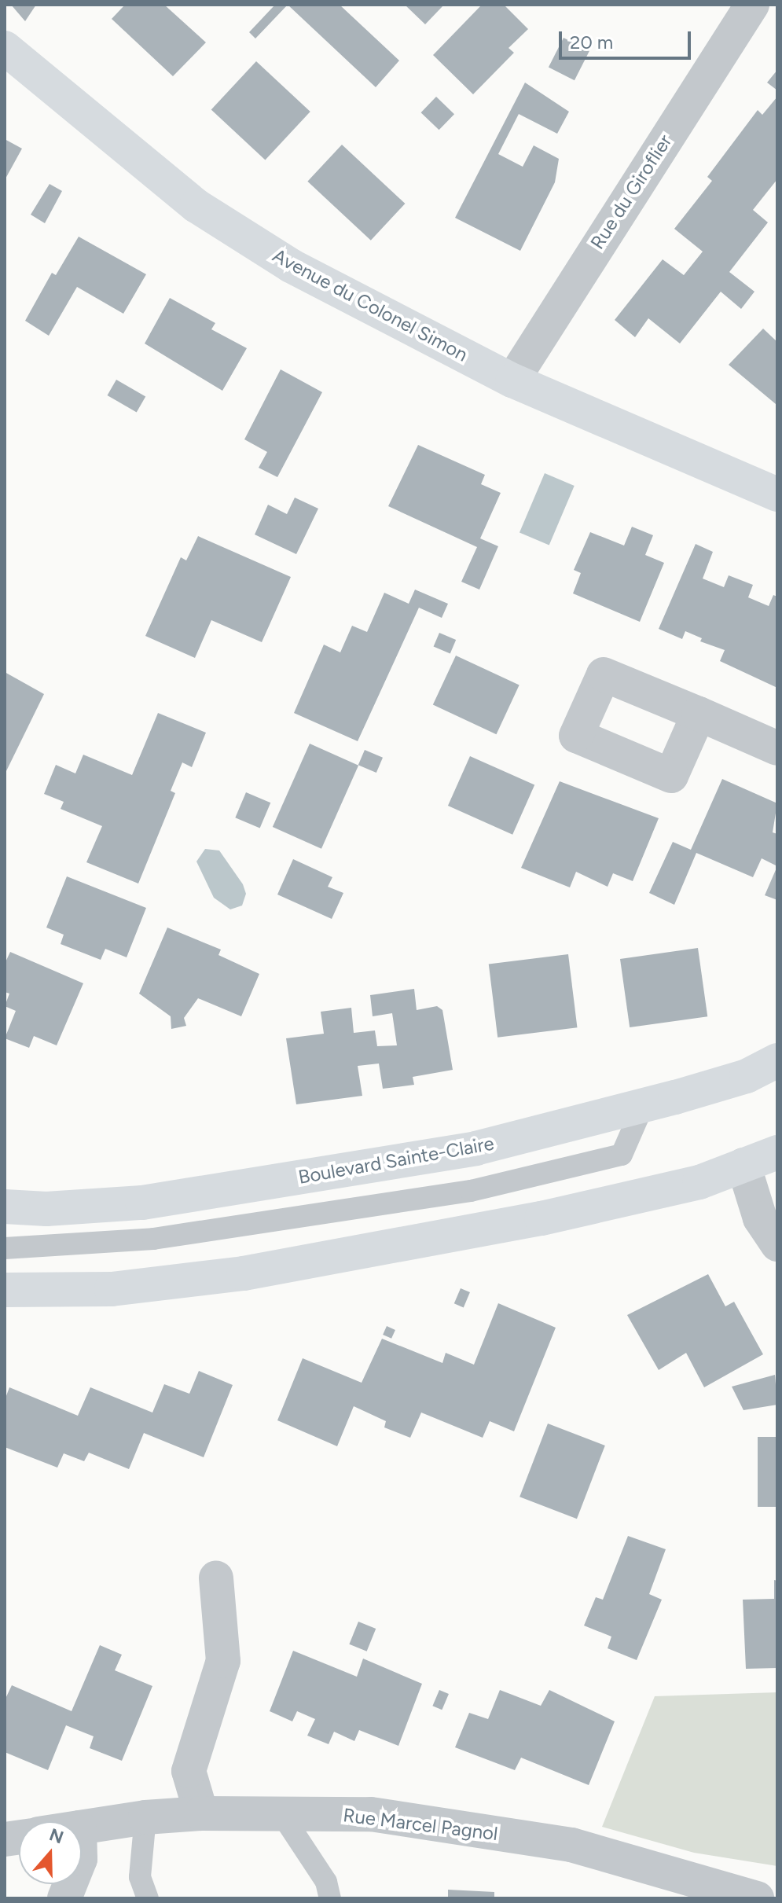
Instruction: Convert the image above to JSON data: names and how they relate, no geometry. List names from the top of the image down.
{
  "streets": {
    "main road": ["Avenue du Colonel Simon", "Boulevard Sainte-Claire"],
    "street": ["Rue du Giroflier", "Rue Marcel Pagnol"]
  },
  "crossings": [
    ["Rue du Giroflier", "Avenue du Colonel Simon"]
  ],
  "scale_bar": "20 m",
  "north": "top"
}
